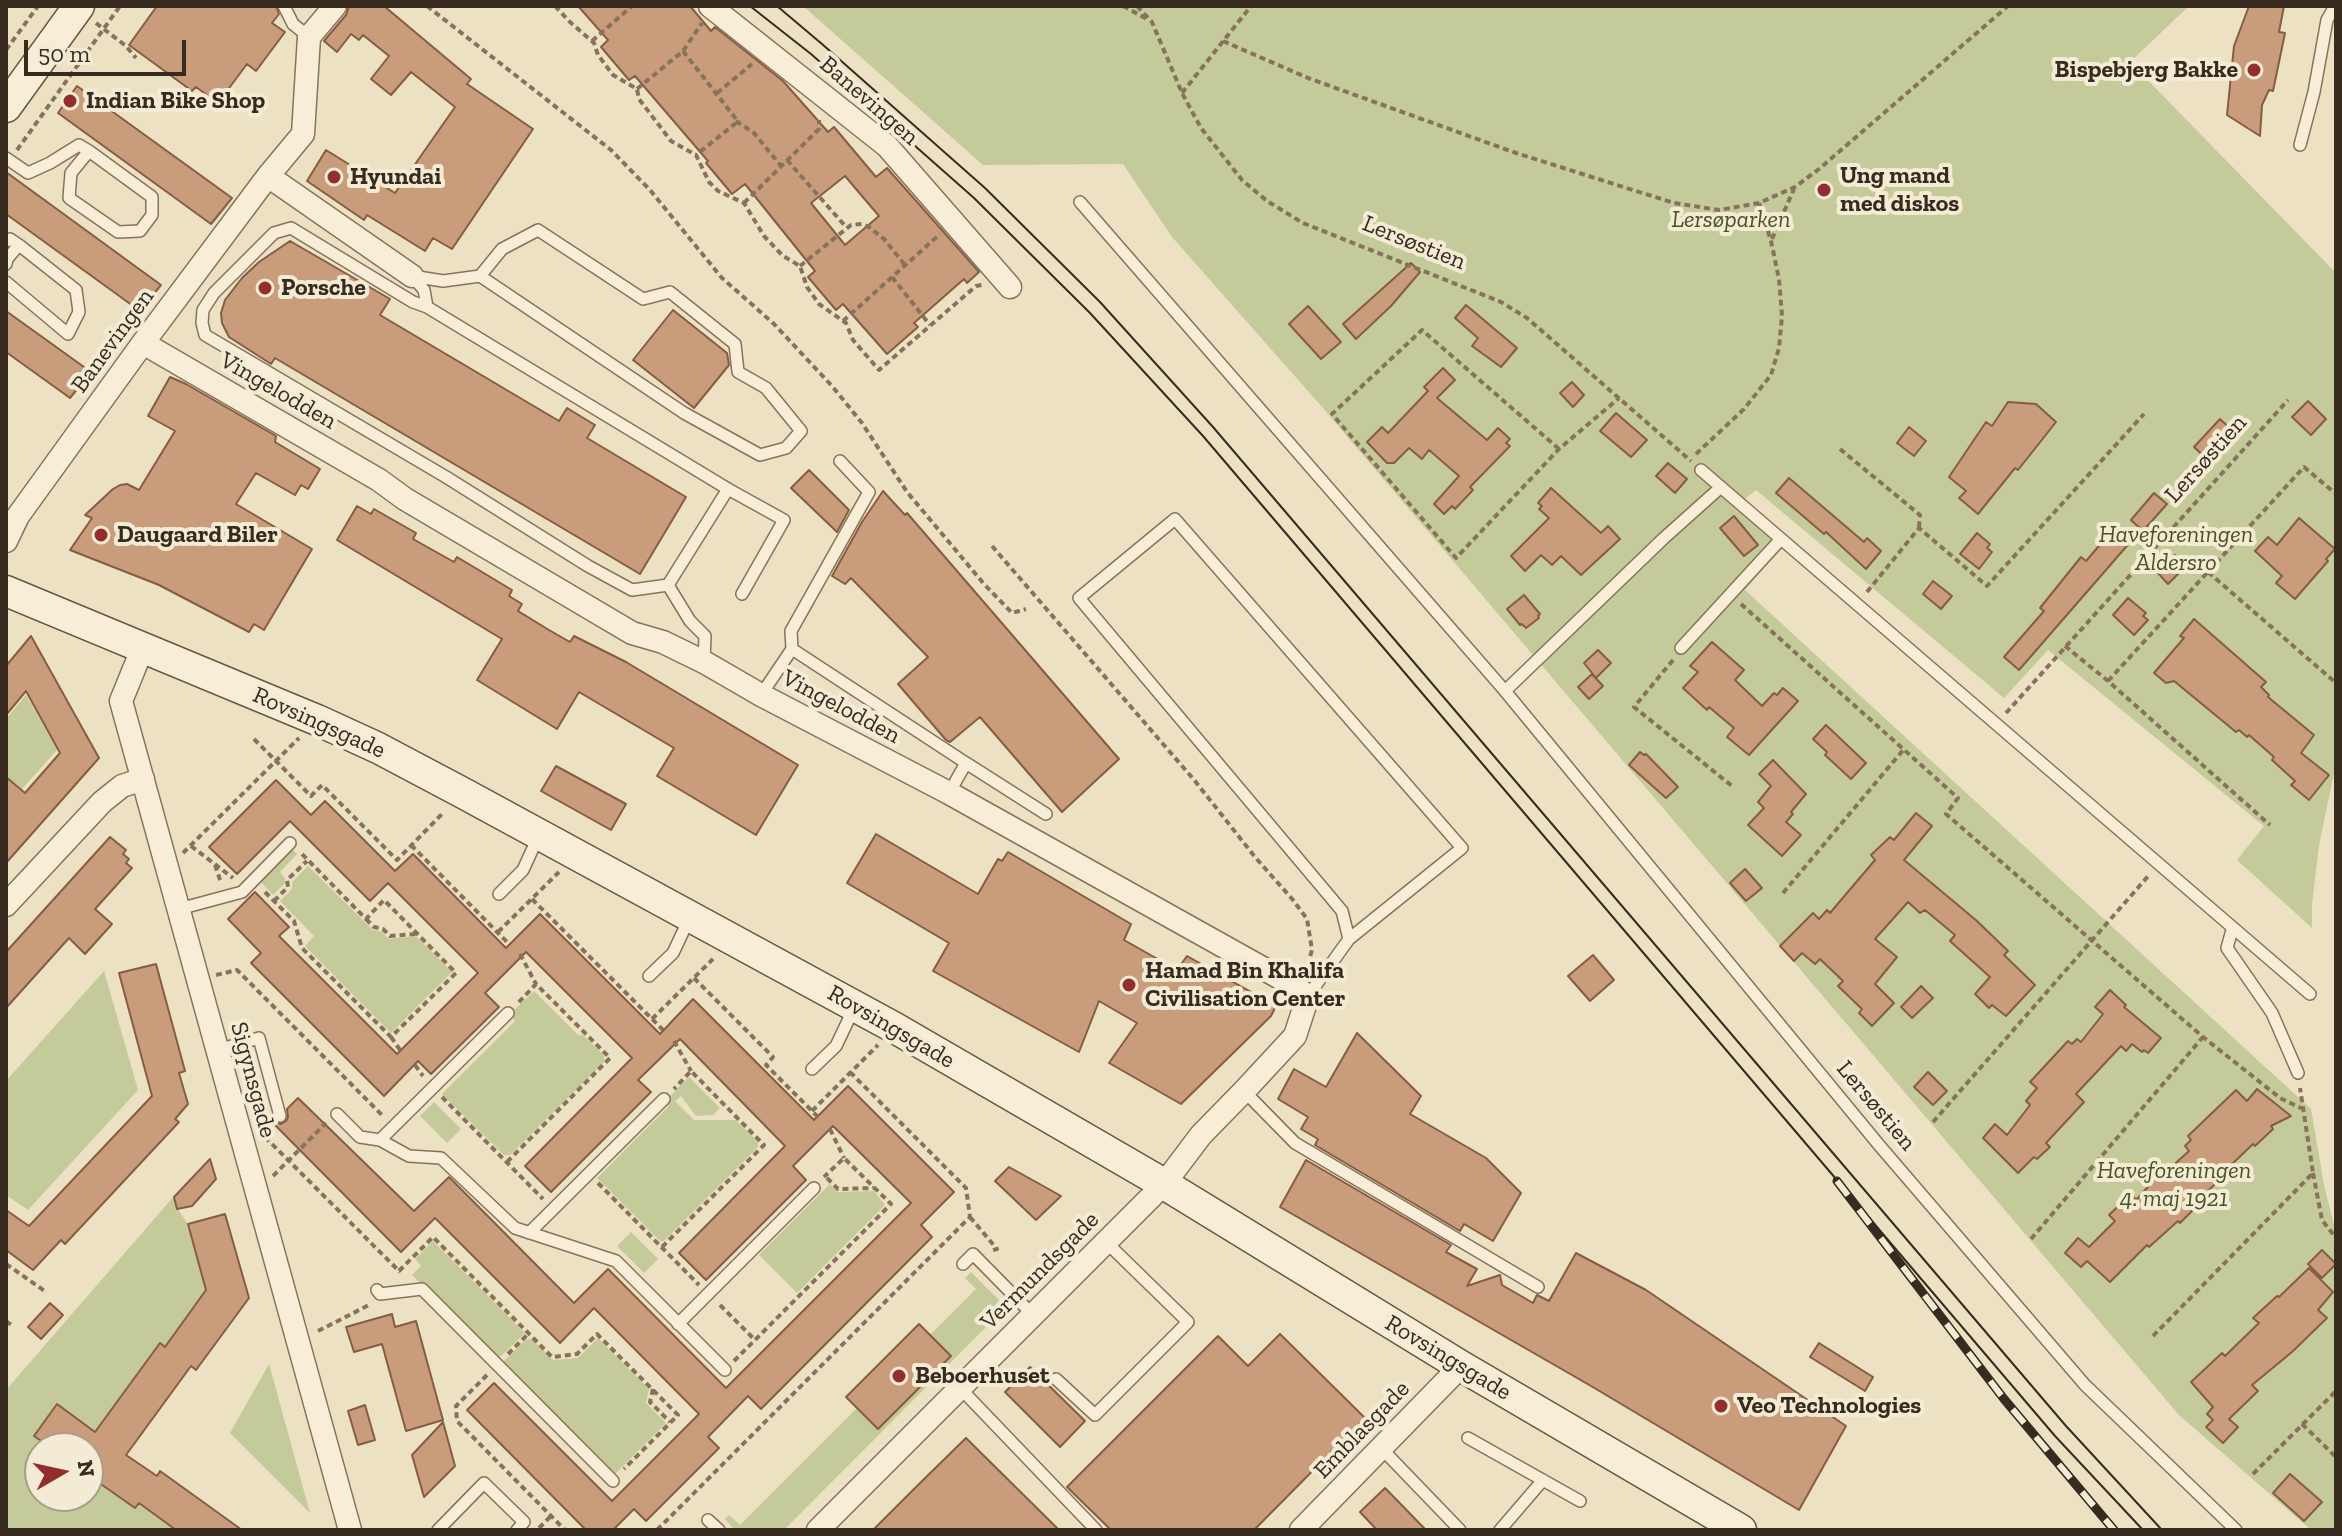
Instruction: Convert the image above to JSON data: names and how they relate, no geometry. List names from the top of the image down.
{
  "streets": {
    "street": [
      "Banevingen",
      "Vingelodden",
      "Rovsingsgade",
      "Sigynsgade",
      "Vermundsgade",
      "Emblasgade"
    ],
    "lane": ["Lersøstien"]
  },
  "crossings": [
    ["Banevingen", "Vingelodden"],
    ["Rovsingsgade", "Sigynsgade"],
    ["Rovsingsgade", "Vermundsgade"],
    ["Rovsingsgade", "Emblasgade"]
  ],
  "parks": ["Lersøparken", "Haveforeningen Aldersro", "Haveforeningen 4. maj 1921"],
  "places": [
    "Bispebjerg Bakke",
    "Indian Bike Shop",
    "Hyundai",
    "Ung mand med diskos",
    "Porsche",
    "Daugaard Biler",
    "Hamad Bin Khalifa Civilisation Center",
    "Beboerhuset",
    "Veo Technologies"
  ],
  "scale_bar": "50 m",
  "north": "right"
}
